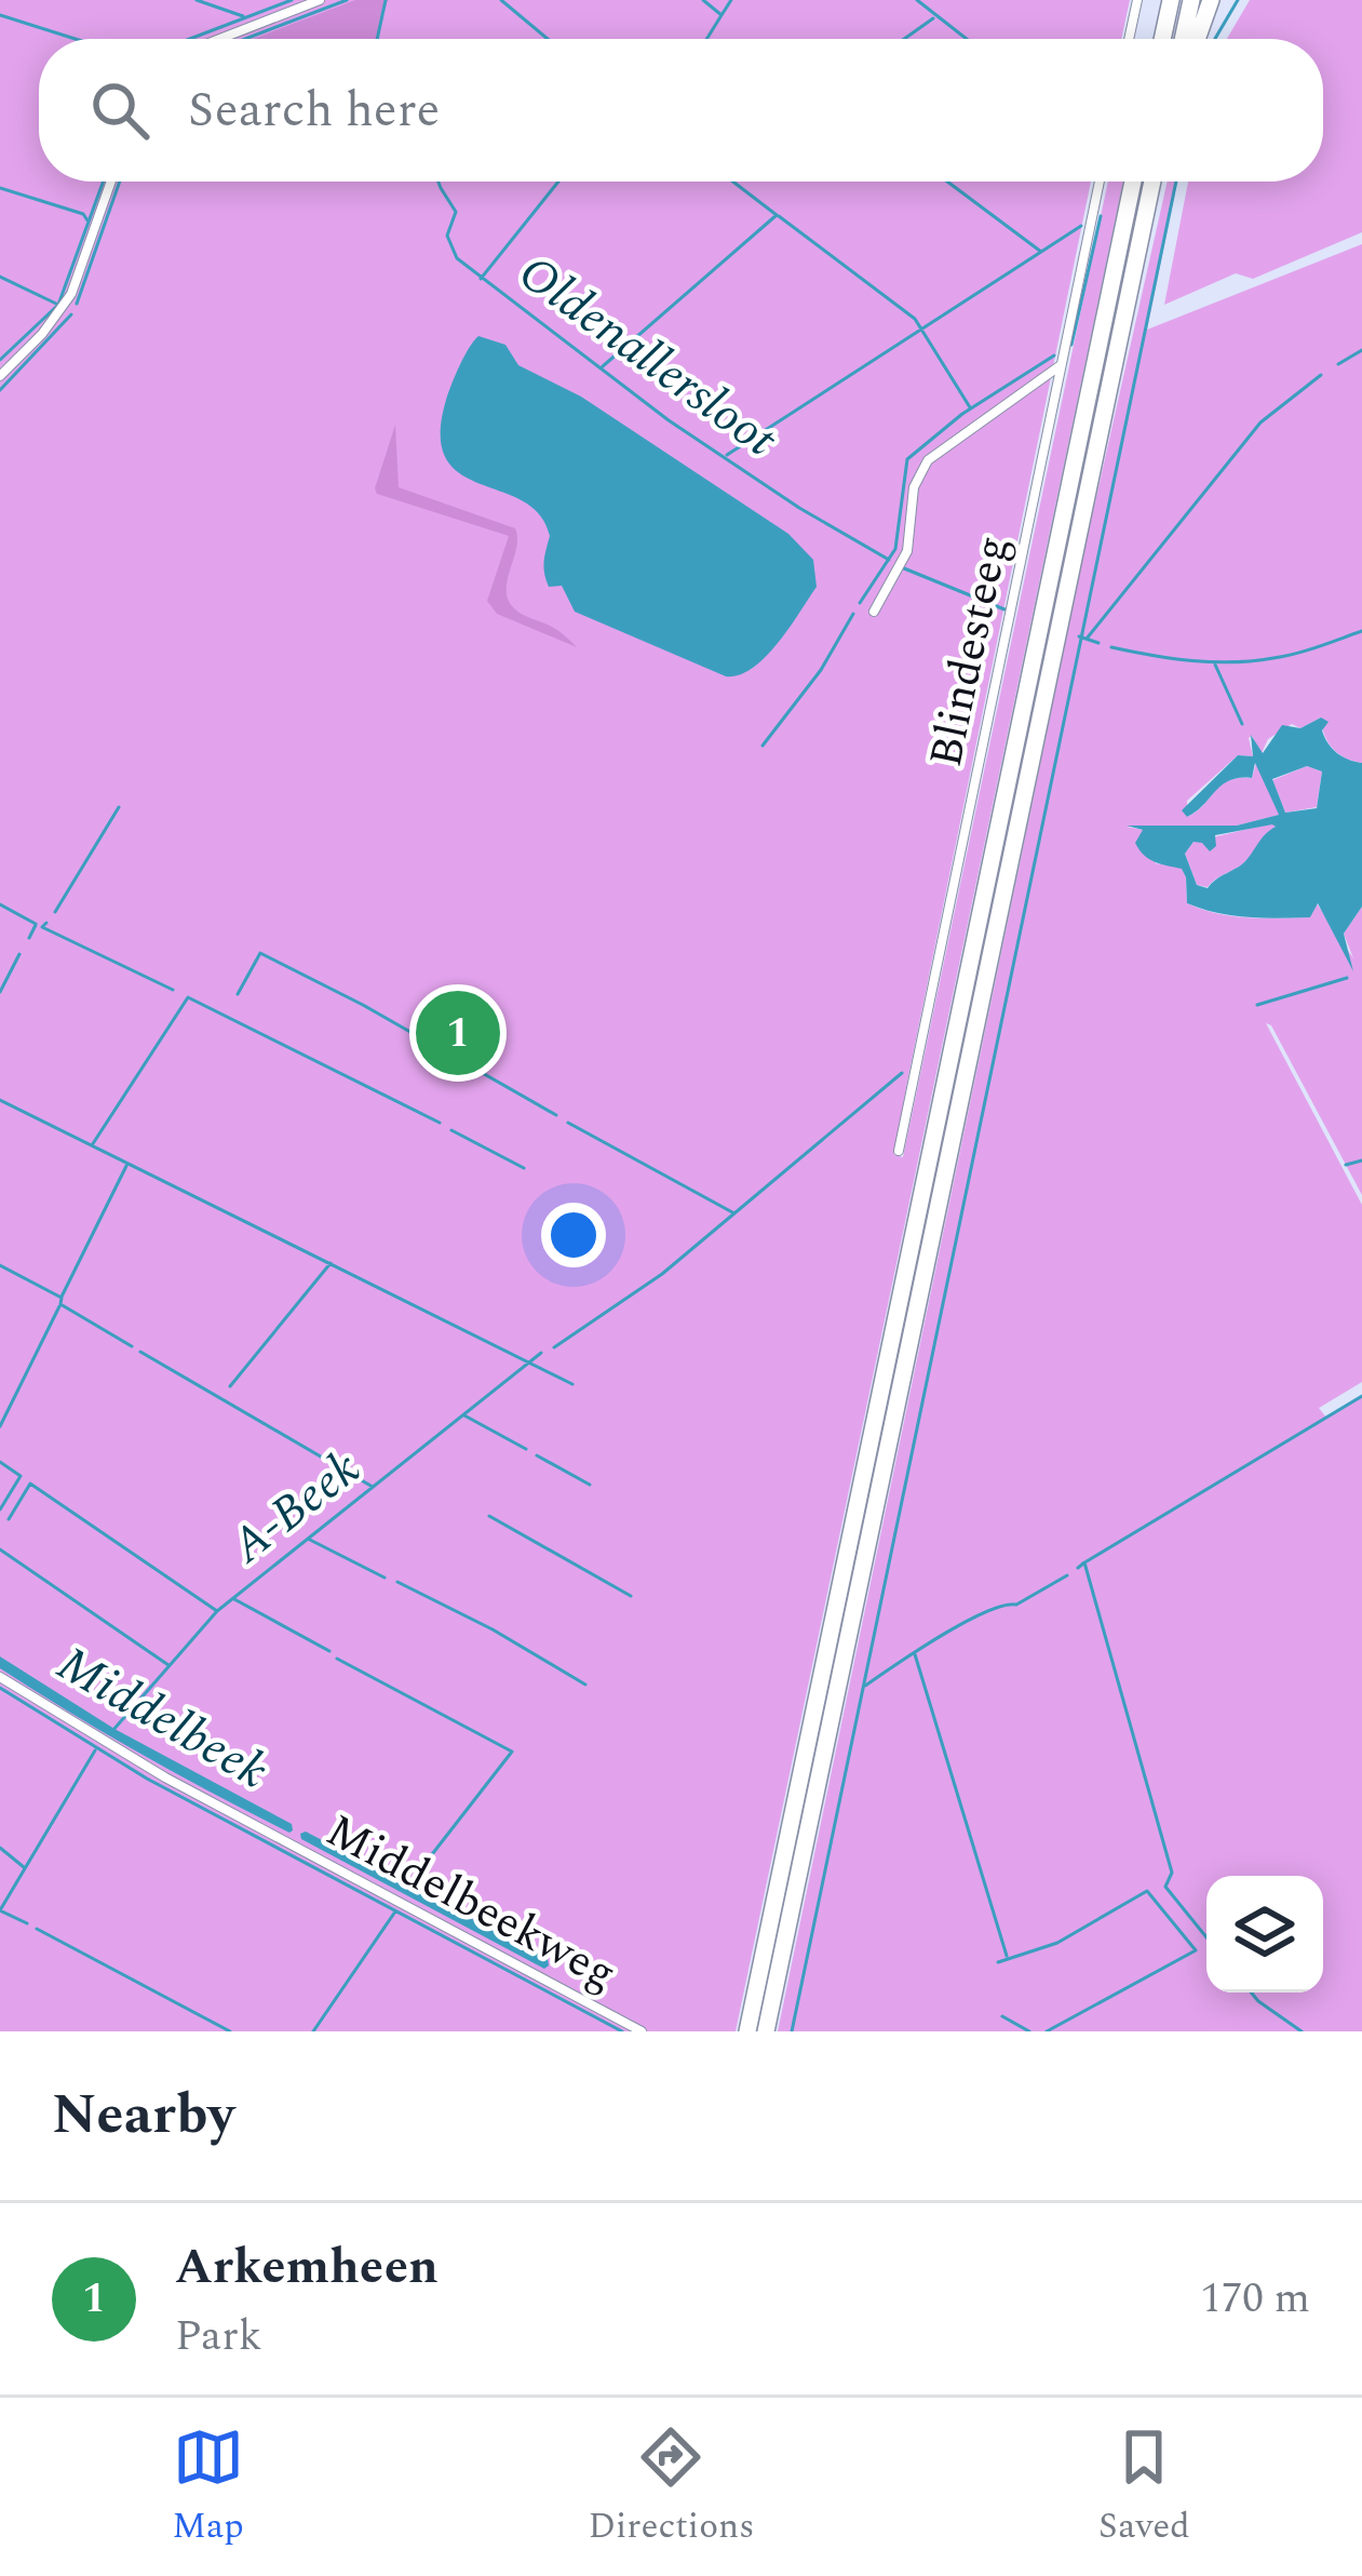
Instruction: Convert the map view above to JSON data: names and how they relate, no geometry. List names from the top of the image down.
{
  "streets": {
    "street": ["Blindesteeg", "Middelbeekweg"]
  },
  "water": ["Oldenallersloot", "A-Beek", "Middelbeek"],
  "page": {
    "search": "Search here",
    "pins": "1",
    "heading": "Nearby",
    "list": [
      {
        "mark": "1",
        "name": "Arkemheen",
        "note": "Park",
        "value": "170 m"
      }
    ],
    "nav": ["Map", "Directions", "Saved"]
  }
}
